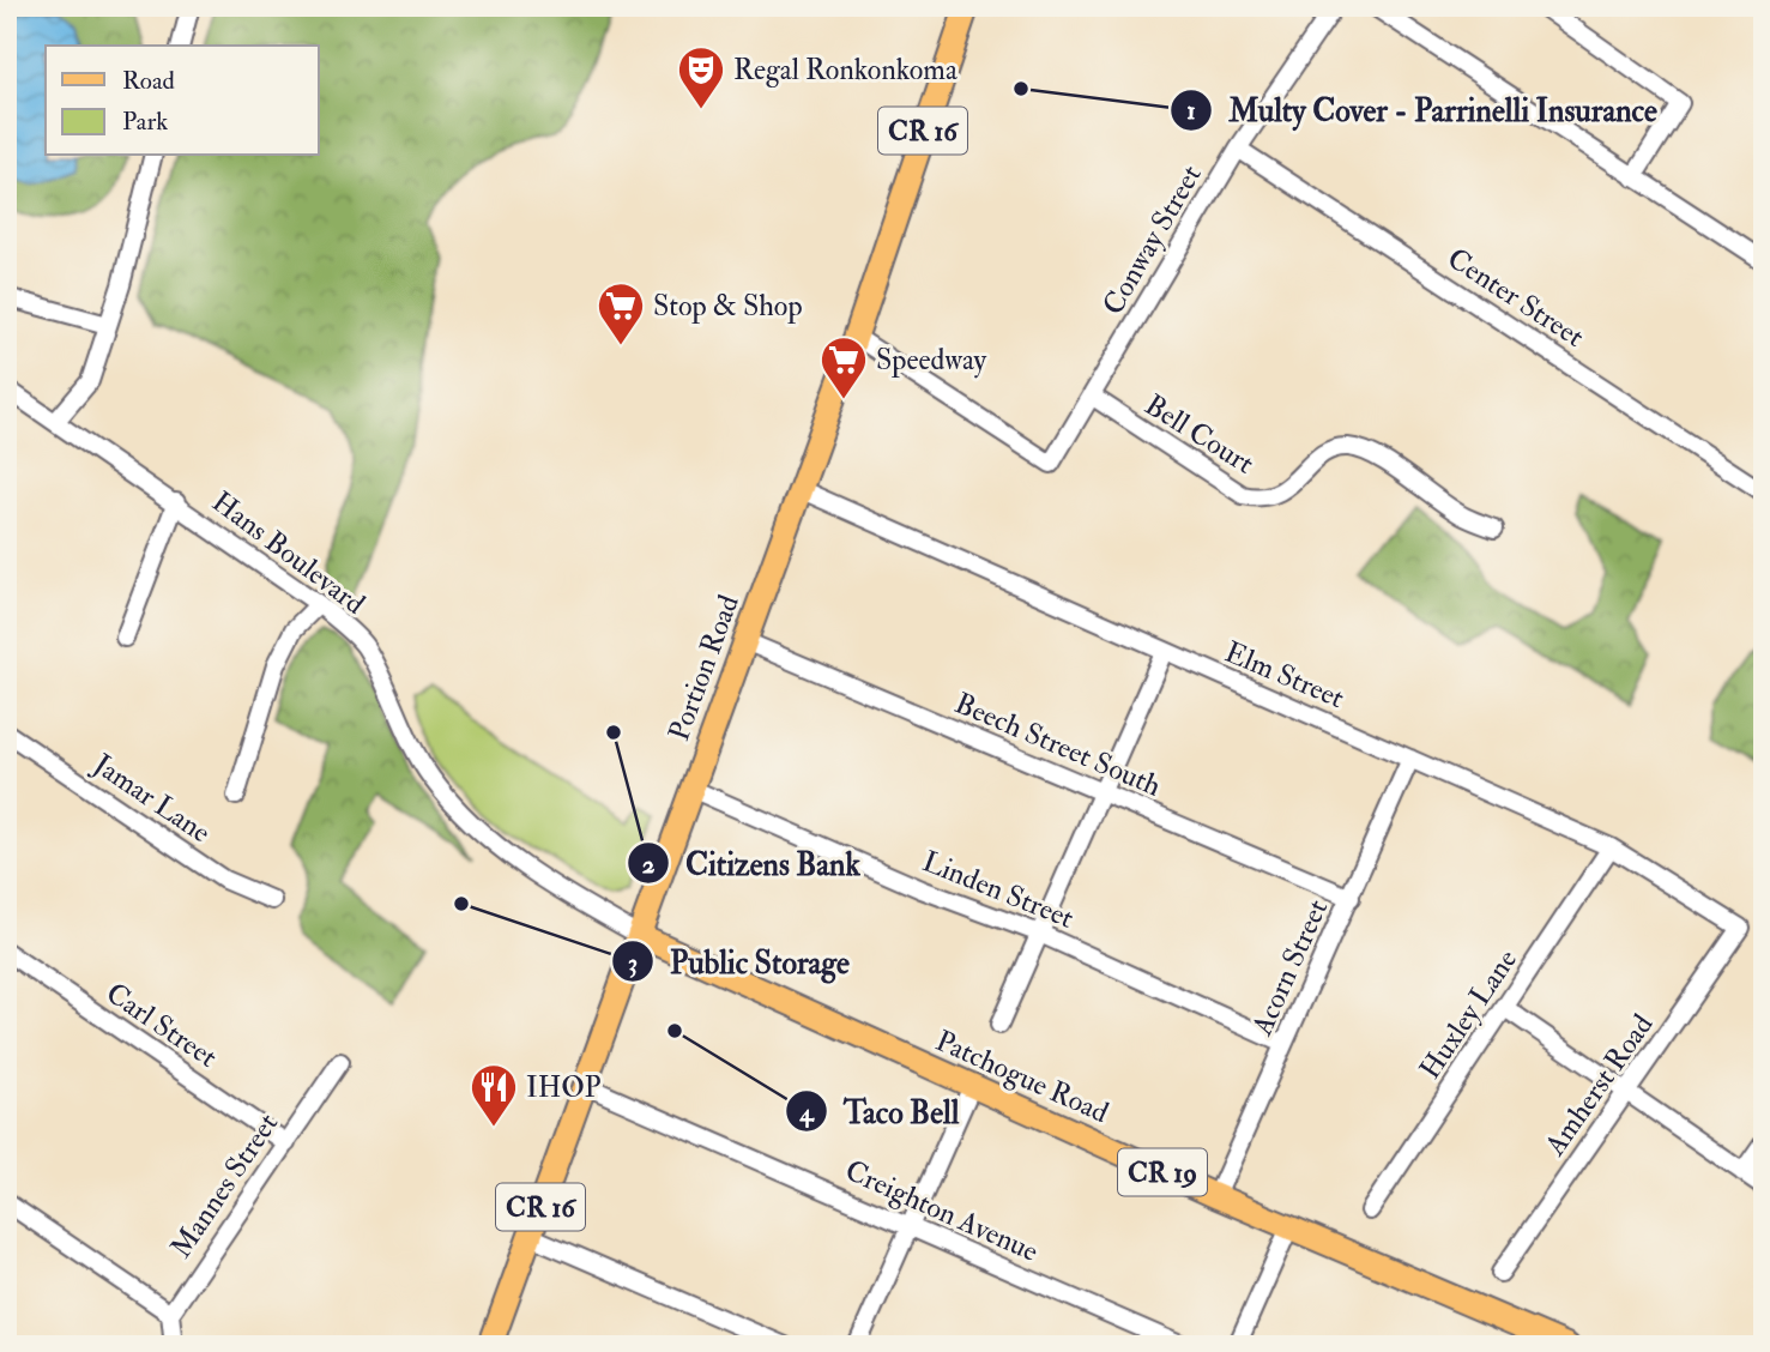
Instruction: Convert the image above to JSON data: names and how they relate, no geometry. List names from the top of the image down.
{
  "streets": {
    "main road": [
      "CR 16",
      "Portion Road",
      "Patchogue Road",
      "CR 19"
    ],
    "street": [
      "Conway Street",
      "Center Street",
      "Bell Court",
      "Hans Boulevard",
      "Elm Street",
      "Beech Street South",
      "Jamar Lane",
      "Linden Street",
      "Acorn Street",
      "Huxley Lane",
      "Carl Street",
      "Amherst Road",
      "Mannes Street",
      "Creighton Avenue"
    ]
  },
  "crossings": [
    ["Conway Street", "Center Street"],
    ["Conway Street", "Bell Court"],
    ["Conway Street", "Portion Road"],
    ["Hans Boulevard", "Portion Road"],
    ["Hans Boulevard", "Patchogue Road"],
    ["Portion Road", "Elm Street"],
    ["Portion Road", "Beech Street South"],
    ["Portion Road", "Linden Street"],
    ["Portion Road", "Patchogue Road"],
    ["Portion Road", "Creighton Avenue"],
    ["Elm Street", "Acorn Street"],
    ["Elm Street", "Huxley Lane"],
    ["Elm Street", "Amherst Road"],
    ["Beech Street South", "Acorn Street"],
    ["Linden Street", "Acorn Street"],
    ["Acorn Street", "Patchogue Road"],
    ["Carl Street", "Mannes Street"]
  ],
  "places": {
    "other": [
      "Multy Cover - Parrinelli Insurance",
      "Citizens Bank",
      "Public Storage",
      "Taco Bell"
    ],
    "theatre": ["Regal Ronkonkoma"],
    "supermarket": ["Stop & Shop", "Speedway"],
    "restaurant": ["IHOP"]
  },
  "legend": ["Road", "Park"]
}
